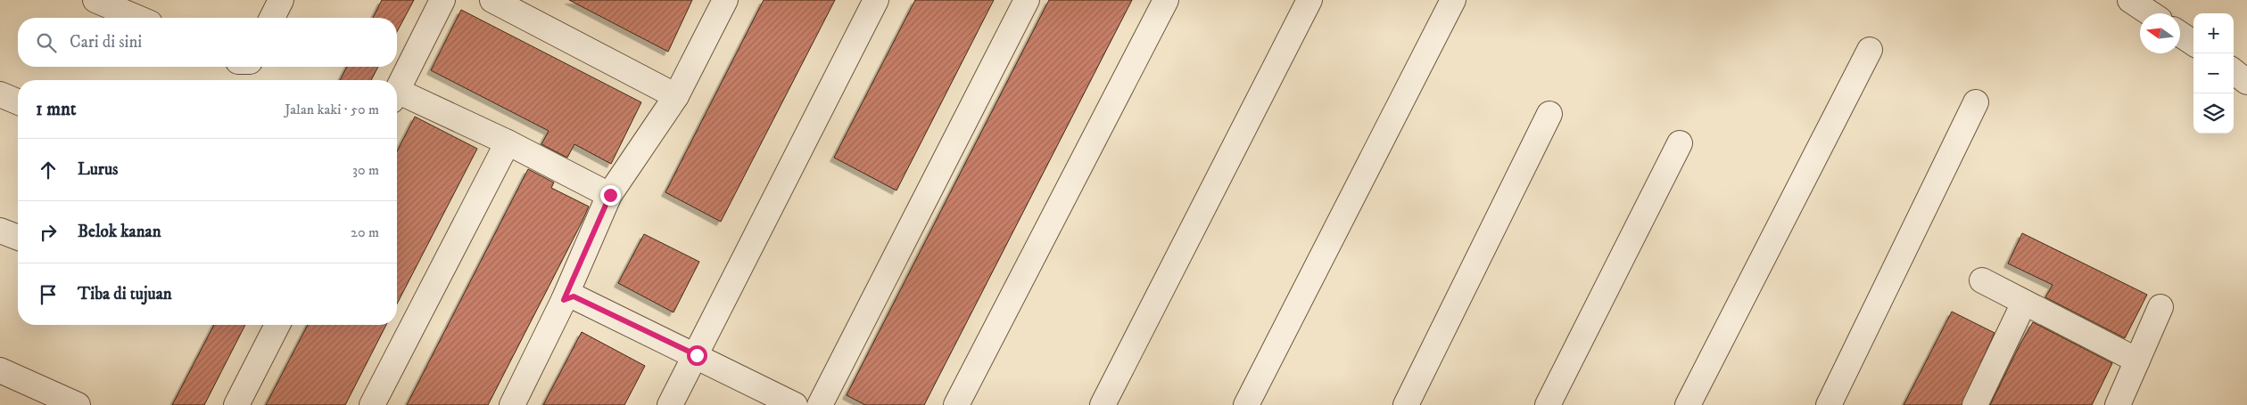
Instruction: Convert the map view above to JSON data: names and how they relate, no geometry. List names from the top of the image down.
{
  "north": "left",
  "page": {
    "map_buttons": ["+", "−"],
    "search": "Cari di sini",
    "heading": ["1 mnt", "Jalan kaki · 50 m"],
    "list": [
      ["Lurus", "30 m"],
      ["Belok kanan", "20 m"],
      "Tiba di tujuan"
    ]
  }
}
